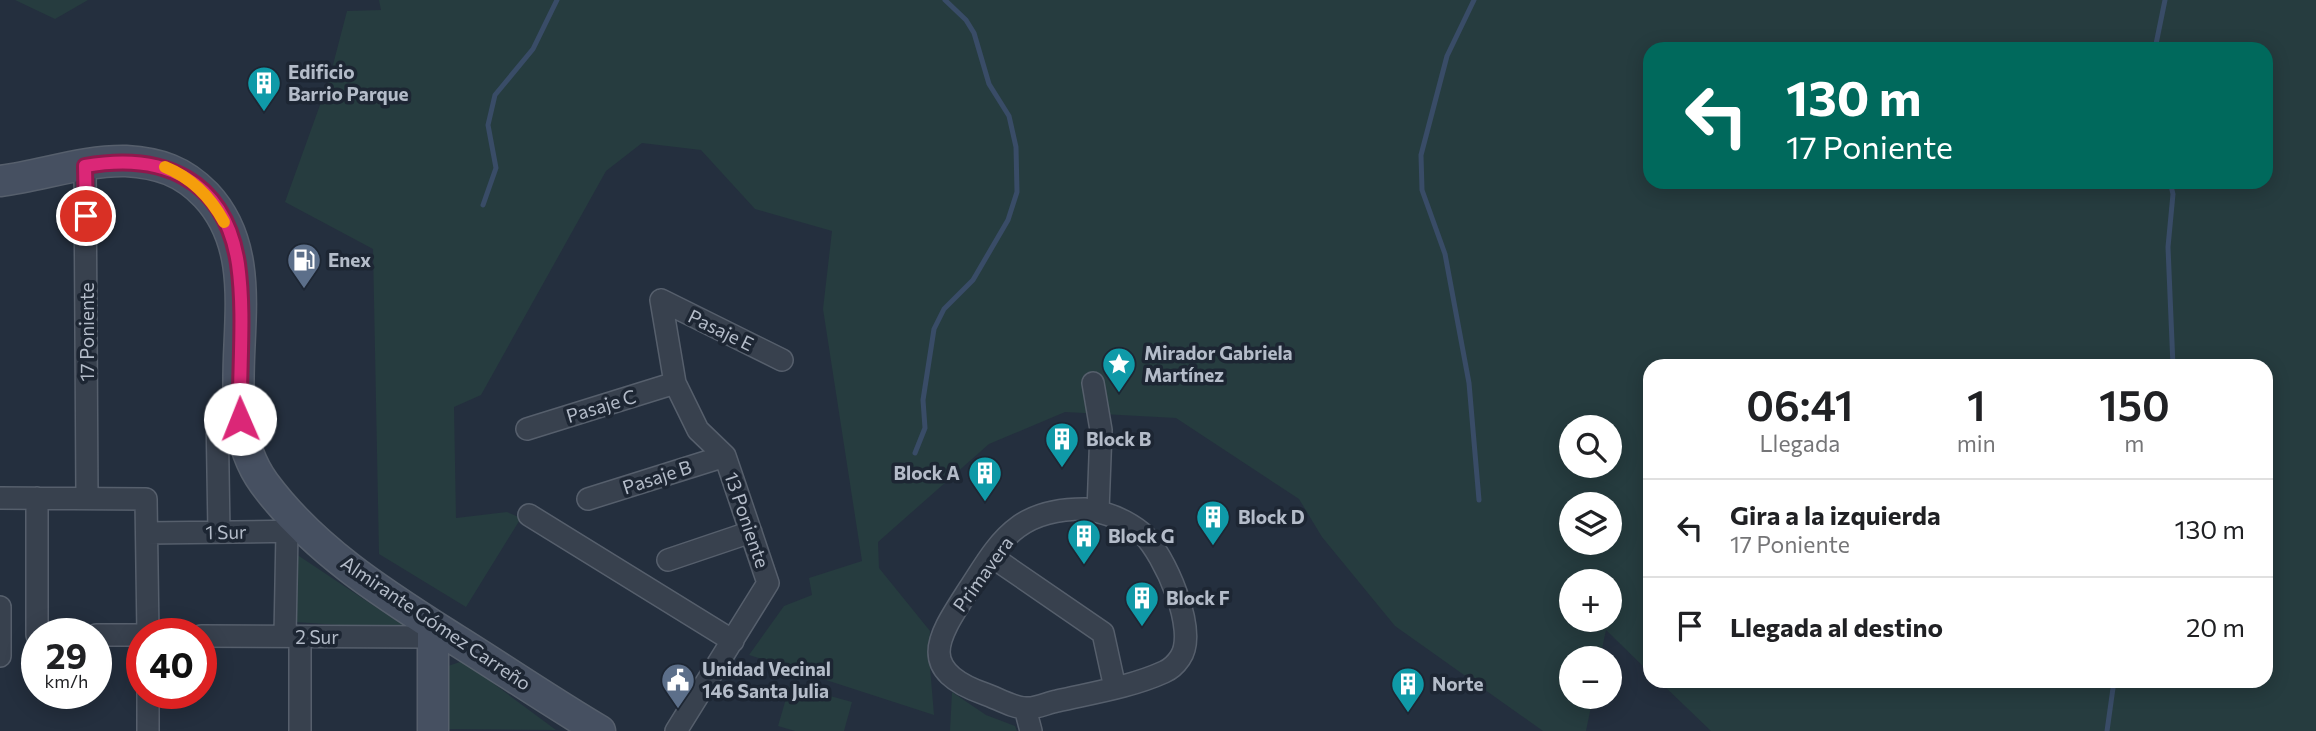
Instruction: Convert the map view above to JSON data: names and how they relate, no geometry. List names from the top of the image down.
{
  "streets": {
    "street": [
      "Pasaje E",
      "17 Poniente",
      "Pasaje C",
      "Pasaje B",
      "13 Poniente",
      "1 Sur",
      "Primavera",
      "Almirante Gómez Carreño",
      "2 Sur"
    ]
  },
  "crossings": [
    ["Pasaje E", "13 Poniente"],
    ["17 Poniente", "Almirante Gómez Carreño"],
    ["Pasaje C", "13 Poniente"],
    ["Pasaje B", "13 Poniente"],
    ["1 Sur", "Almirante Gómez Carreño"],
    ["Almirante Gómez Carreño", "2 Sur"]
  ],
  "places": {
    "building": [
      "Edificio Barrio Parque",
      "Block B",
      "Block A",
      "Block D",
      "Block G",
      "Block F",
      "Norte"
    ],
    "fuel station": ["Enex"],
    "place": ["Mirador Gabriela Martínez"],
    "public building": ["Unidad Vecinal 146 Santa Julia"]
  },
  "page": {
    "turn": ["130 m", "17 Poniente"],
    "eta": [
      "06:41",
      "Llegada",
      "1",
      "min",
      "150",
      "m"
    ],
    "map_buttons": ["+", "−"],
    "list": [
      {
        "name": "Gira a la izquierda",
        "note": "17 Poniente",
        "value": "130 m"
      },
      {
        "name": "Llegada al destino",
        "value": "20 m"
      }
    ],
    "speed": "29 km/h",
    "limit": "40"
  }
}
